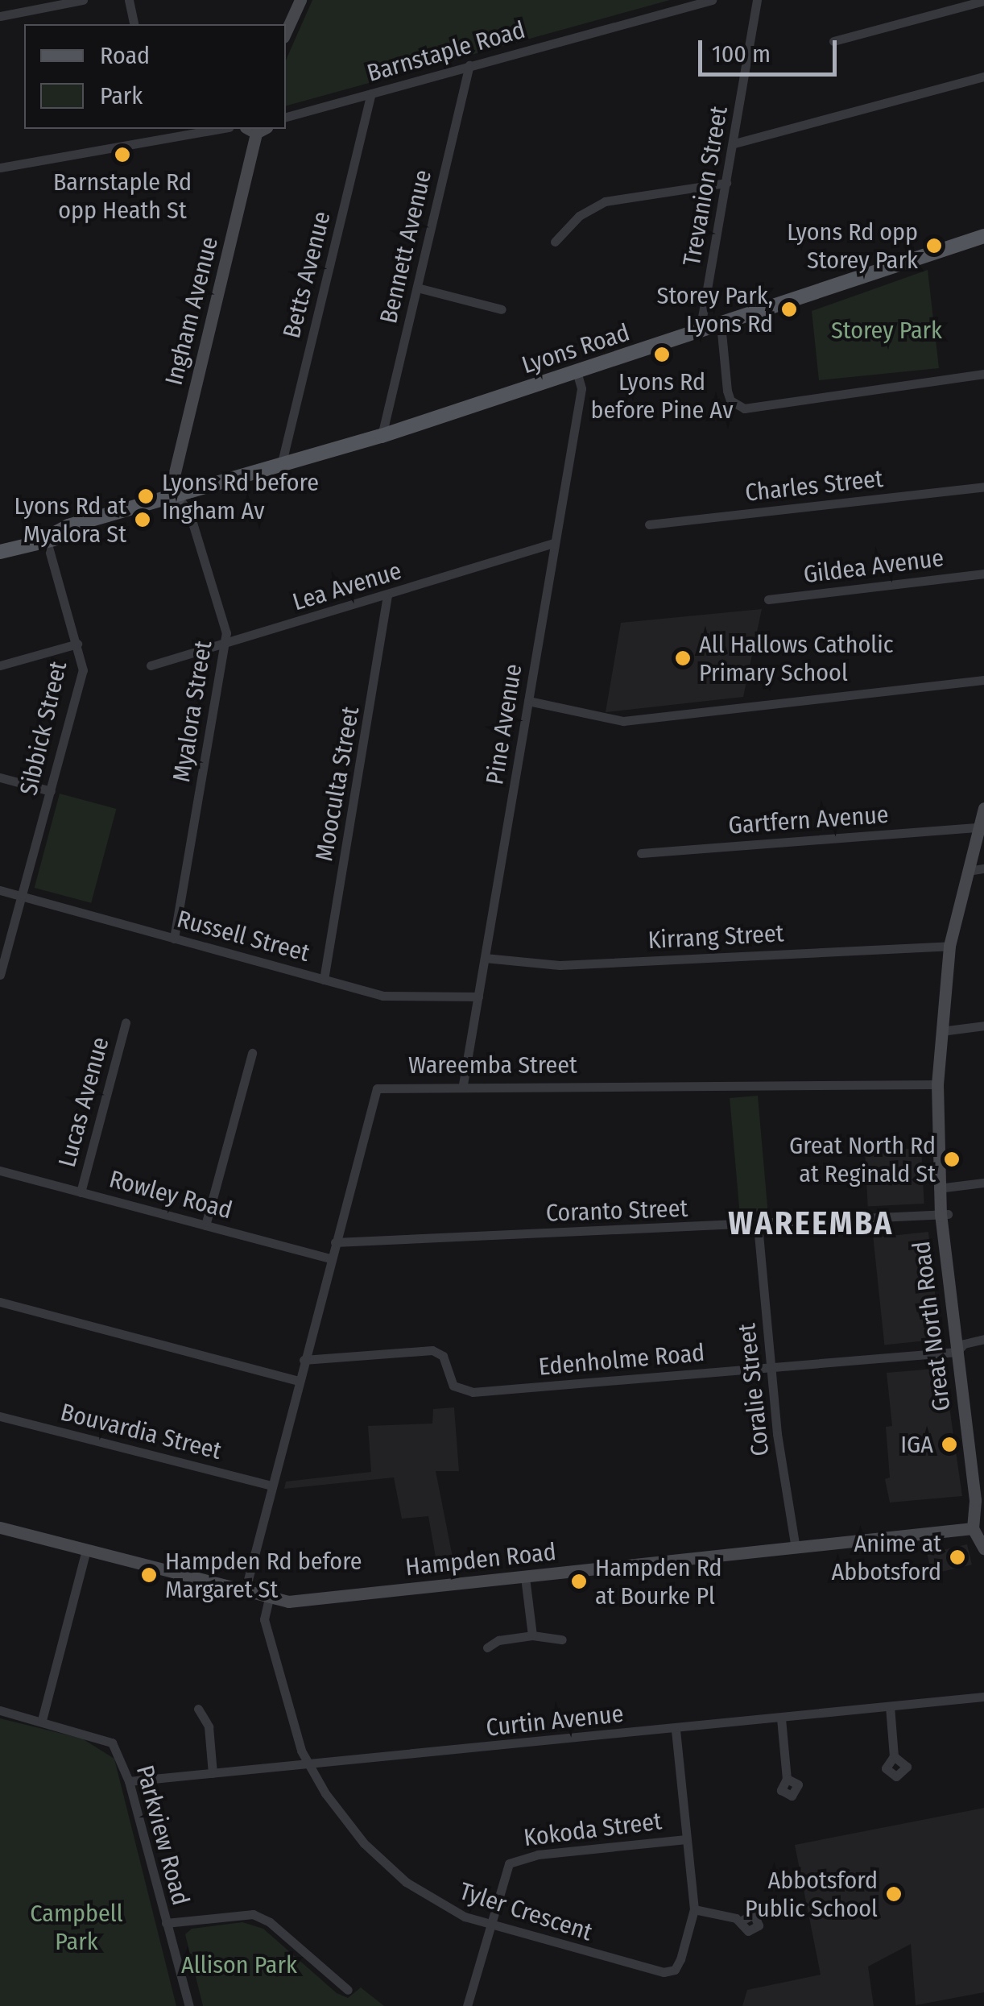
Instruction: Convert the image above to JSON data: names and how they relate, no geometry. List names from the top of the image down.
{
  "streets": {
    "main road": [
      "Ingham Avenue",
      "Lyons Road",
      "Great North Road",
      "Hampden Road"
    ],
    "street": [
      "Barnstaple Road",
      "Trevanion Street",
      "Bennett Avenue",
      "Betts Avenue",
      "Charles Street",
      "Gildea Avenue",
      "Lea Avenue",
      "Myalora Street",
      "Pine Avenue",
      "Sibbick Street",
      "Mooculta Street",
      "Gartfern Avenue",
      "Russell Street",
      "Kirrang Street",
      "Wareemba Street",
      "Lucas Avenue",
      "Rowley Road",
      "Coranto Street",
      "Edenholme Road",
      "Coralie Street",
      "Bouvardia Street",
      "Curtin Avenue",
      "Kokoda Street",
      "Parkview Road",
      "Tyler Crescent"
    ]
  },
  "crossings": [
    ["Barnstaple Road", "Bennett Avenue"],
    ["Barnstaple Road", "Betts Avenue"],
    ["Trevanion Street", "Lyons Road"],
    ["Bennett Avenue", "Lyons Road"],
    ["Betts Avenue", "Lyons Road"],
    ["Ingham Avenue", "Lyons Road"],
    ["Ingham Avenue", "Myalora Street"],
    ["Lyons Road", "Myalora Street"],
    ["Lyons Road", "Pine Avenue"],
    ["Lyons Road", "Sibbick Street"],
    ["Lea Avenue", "Myalora Street"],
    ["Lea Avenue", "Pine Avenue"],
    ["Lea Avenue", "Mooculta Street"],
    ["Myalora Street", "Russell Street"],
    ["Pine Avenue", "Russell Street"],
    ["Pine Avenue", "Kirrang Street"],
    ["Pine Avenue", "Wareemba Street"],
    ["Sibbick Street", "Russell Street"],
    ["Mooculta Street", "Russell Street"],
    ["Gartfern Avenue", "Great North Road"],
    ["Kirrang Street", "Great North Road"],
    ["Wareemba Street", "Rowley Road"],
    ["Wareemba Street", "Coranto Street"],
    ["Wareemba Street", "Great North Road"],
    ["Wareemba Street", "Edenholme Road"],
    ["Wareemba Street", "Bouvardia Street"],
    ["Wareemba Street", "Hampden Road"],
    ["Lucas Avenue", "Rowley Road"],
    ["Coranto Street", "Great North Road"],
    ["Coranto Street", "Coralie Street"],
    ["Great North Road", "Edenholme Road"],
    ["Great North Road", "Hampden Road"],
    ["Edenholme Road", "Coralie Street"],
    ["Coralie Street", "Hampden Road"],
    ["Hampden Road", "Tyler Crescent"],
    ["Curtin Avenue", "Parkview Road"],
    ["Curtin Avenue", "Tyler Crescent"],
    ["Kokoda Street", "Tyler Crescent"]
  ],
  "districts": ["WAREEMBA"],
  "parks": ["Storey Park", "Campbell Park", "Allison Park"],
  "places": [
    "Barnstaple Rd opp Heath St",
    "Lyons Rd opp Storey Park",
    "Storey Park, Lyons Rd",
    "Lyons Rd before Pine Av",
    "Lyons Rd before Ingham Av",
    "Lyons Rd at Myalora St",
    "All Hallows Catholic Primary School",
    "Great North Rd at Reginald St",
    "IGA",
    "Anime at Abbotsford",
    "Hampden Rd before Margaret St",
    "Hampden Rd at Bourke Pl",
    "Abbotsford Public School"
  ],
  "legend": ["Road", "Park"],
  "scale_bar": "100 m"
}
